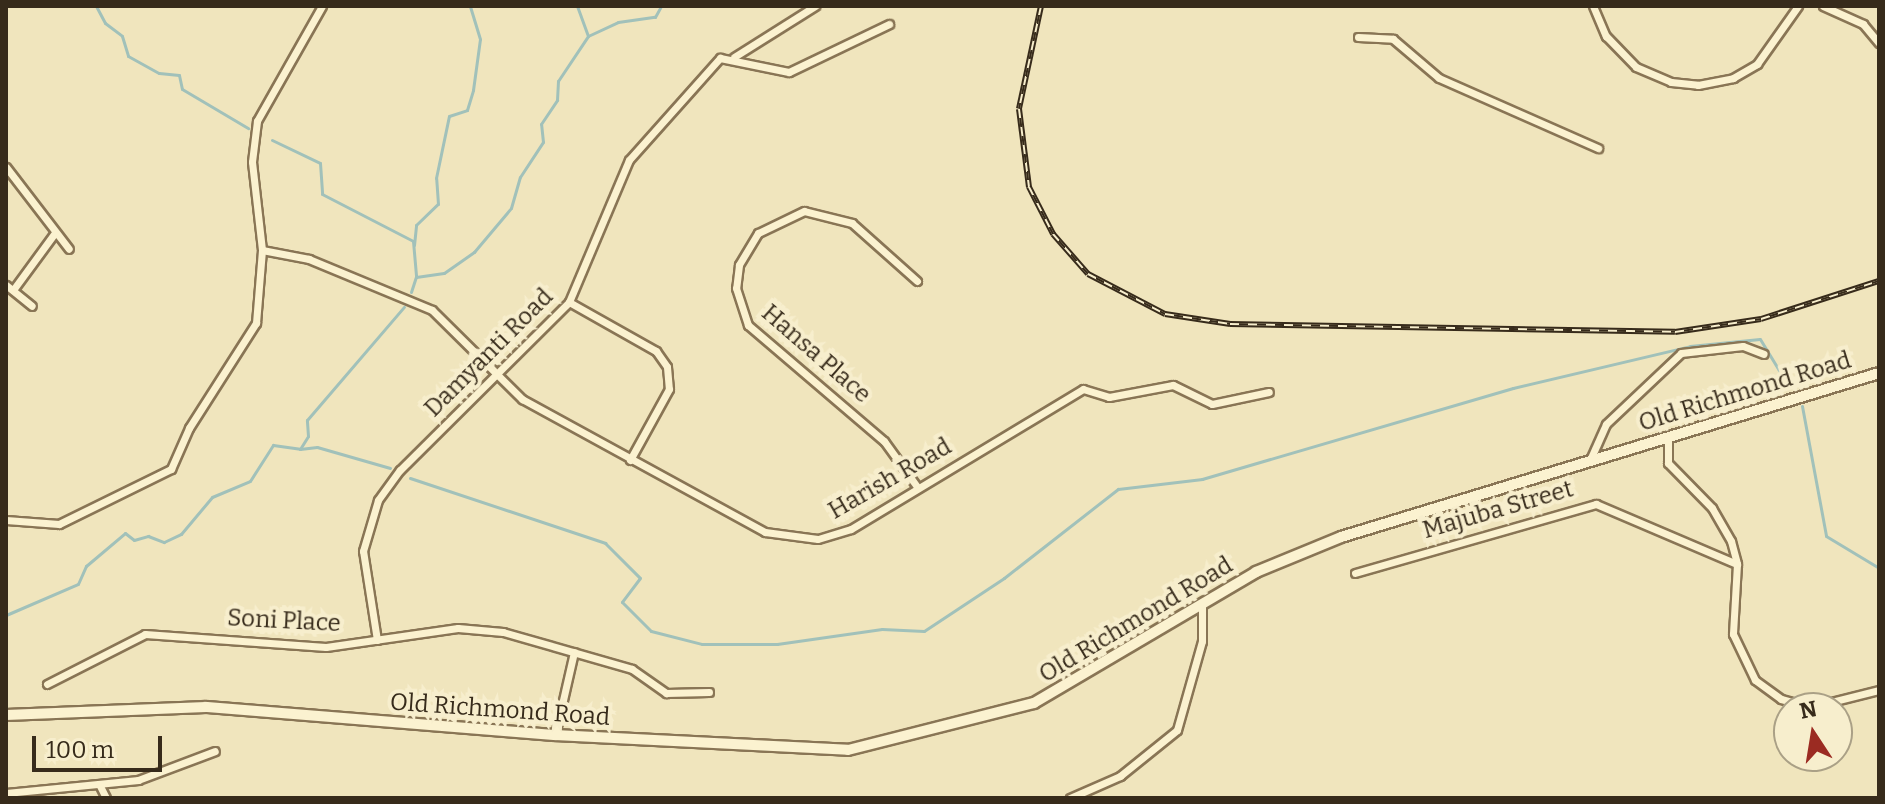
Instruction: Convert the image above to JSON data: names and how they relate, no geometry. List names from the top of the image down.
{
  "streets": {
    "street": [
      "Damyanti Road",
      "Hansa Place",
      "Old Richmond Road",
      "Harish Road",
      "Majuba Street",
      "Soni Place"
    ]
  },
  "crossings": [
    ["Damyanti Road", "Harish Road"],
    ["Damyanti Road", "Soni Place"],
    ["Hansa Place", "Harish Road"]
  ],
  "scale_bar": "100 m",
  "north": "top"
}
